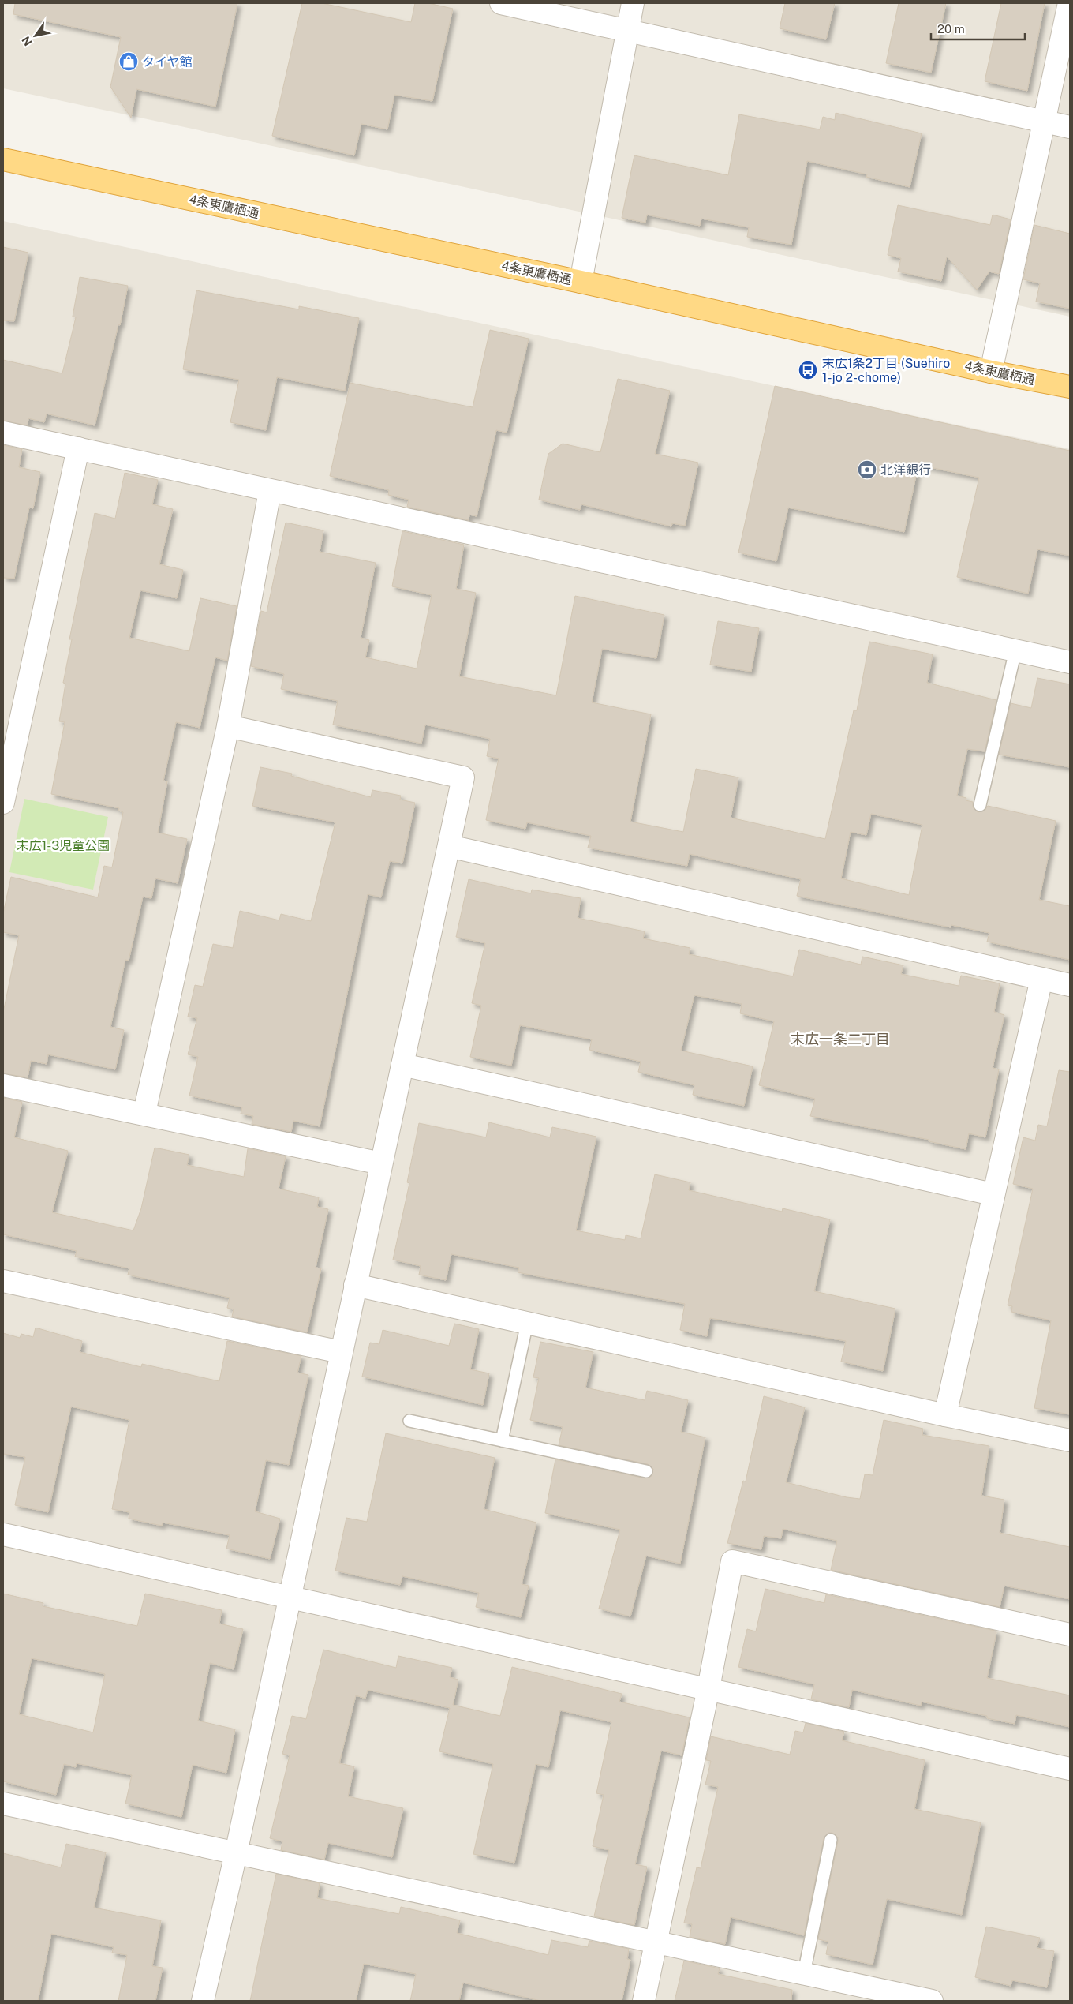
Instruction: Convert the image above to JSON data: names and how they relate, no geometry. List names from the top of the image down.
{
  "streets": {
    "highway": ["4条東鷹栖通"]
  },
  "districts": ["末広一条二丁目"],
  "parks": ["末広1-3児童公園"],
  "places": {
    "shop": ["タイヤ館"],
    "bus stop": ["末広1条2丁目 (Suehiro 1-jo 2-chome)"],
    "bank": ["北洋銀行"]
  },
  "scale_bar": "20 m",
  "north": "bottom left"
}
